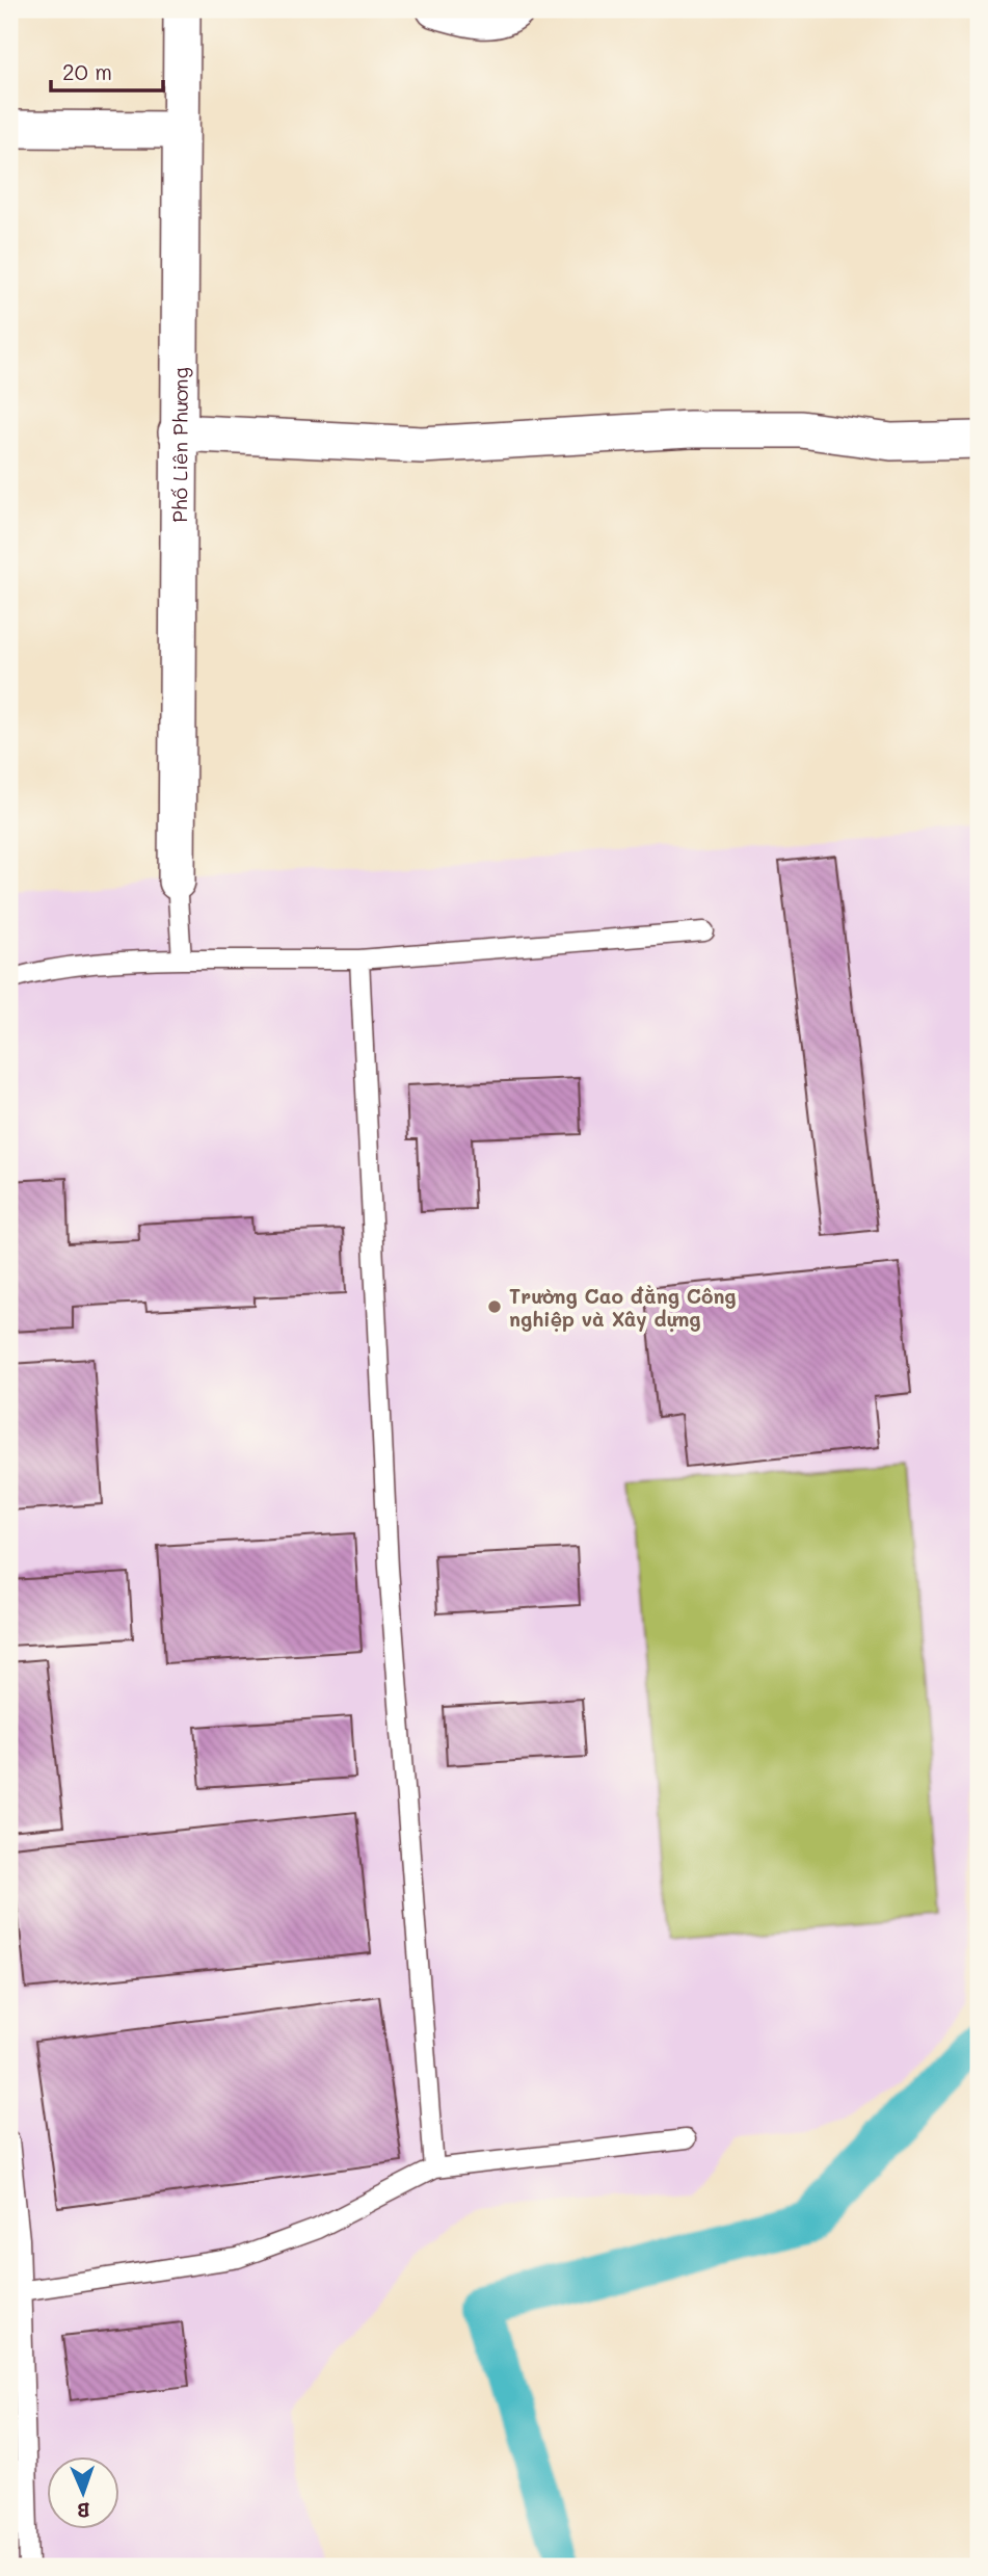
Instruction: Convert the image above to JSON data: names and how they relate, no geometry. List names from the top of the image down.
{
  "streets": {
    "street": ["Phố Liên Phương"]
  },
  "places": ["Trường Cao đằng Công nghiệp và Xây dựng"],
  "scale_bar": "20 m",
  "north": "bottom"
}
